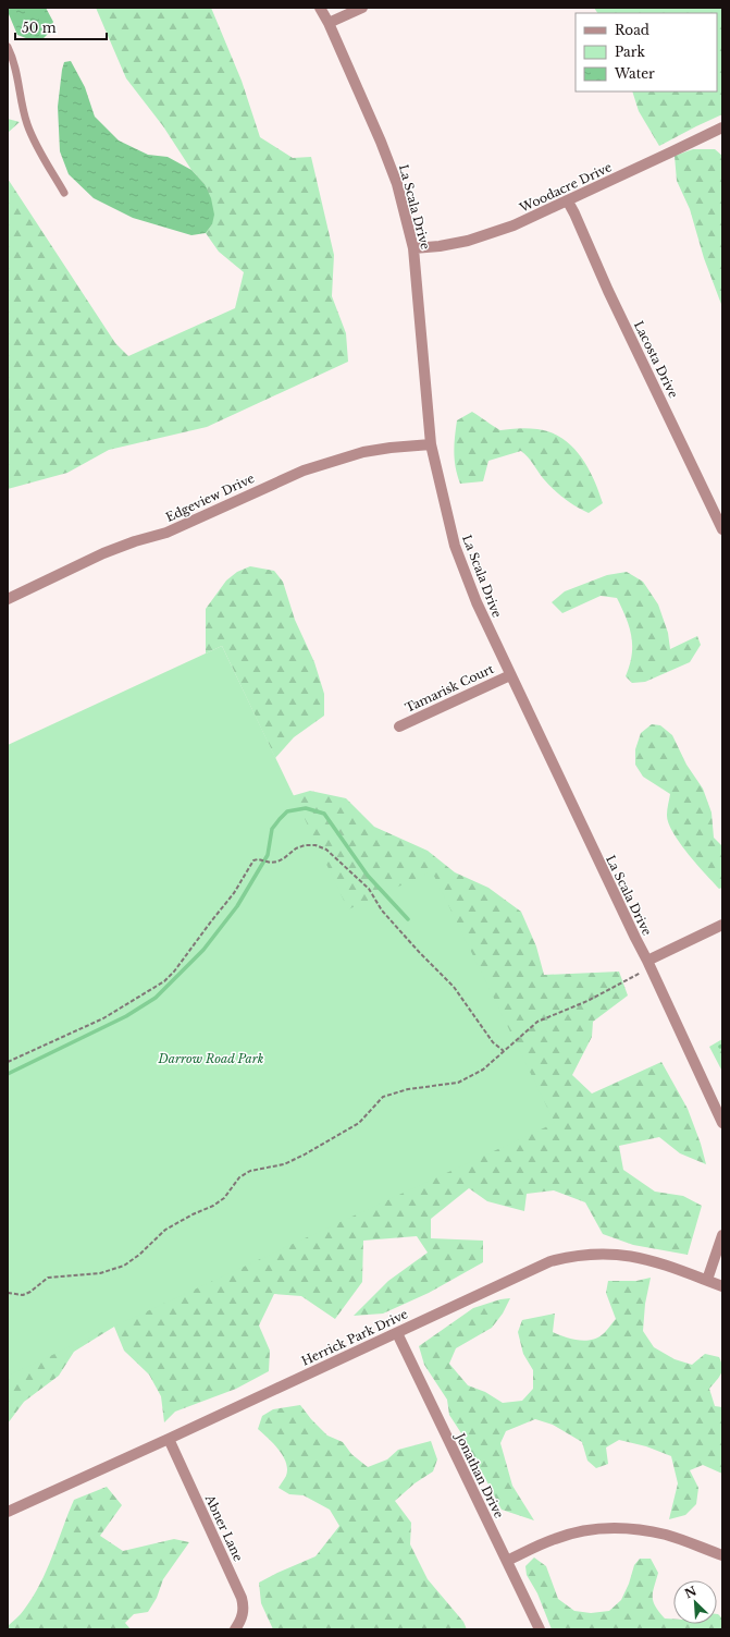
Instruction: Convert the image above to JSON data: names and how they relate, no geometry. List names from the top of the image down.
{
  "streets": {
    "street": [
      "Woodacre Drive",
      "La Scala Drive",
      "Lacosta Drive",
      "Edgeview Drive",
      "Tamarisk Court",
      "Herrick Park Drive",
      "Jonathan Drive",
      "Abner Lane"
    ]
  },
  "crossings": [
    ["Woodacre Drive", "La Scala Drive"],
    ["Woodacre Drive", "Lacosta Drive"],
    ["La Scala Drive", "Edgeview Drive"],
    ["La Scala Drive", "Tamarisk Court"],
    ["Herrick Park Drive", "Jonathan Drive"],
    ["Herrick Park Drive", "Abner Lane"]
  ],
  "parks": ["Darrow Road Park"],
  "legend": ["Road", "Park", "Water"],
  "scale_bar": "50 m",
  "north": "top left"
}
